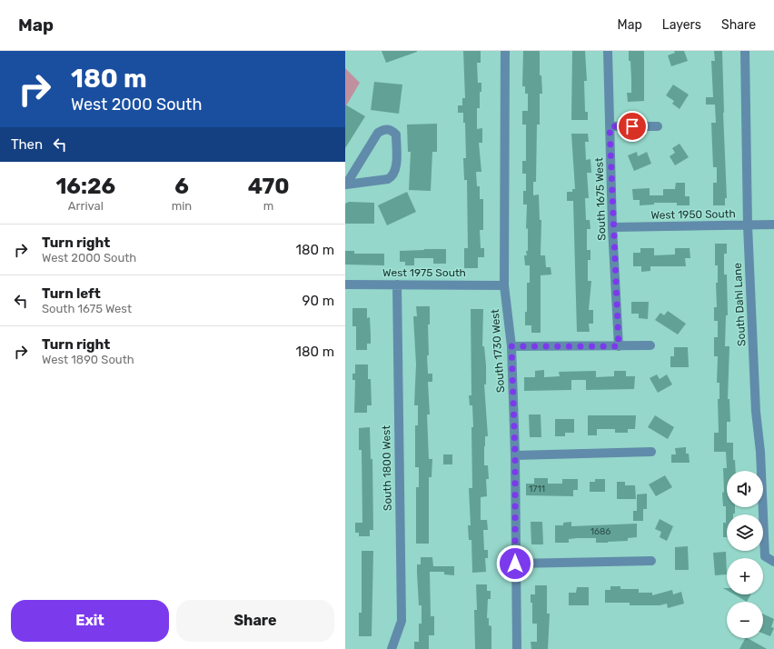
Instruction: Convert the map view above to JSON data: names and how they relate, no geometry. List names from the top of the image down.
{
  "streets": {
    "street": [
      "South 1675 West",
      "West 1950 South",
      "West 1975 South",
      "South Dahl Lane",
      "South 1730 West",
      "South 1800 West"
    ]
  },
  "crossings": [
    ["South 1675 West", "West 1950 South"],
    ["West 1950 South", "South Dahl Lane"],
    ["West 1975 South", "South 1730 West"],
    ["West 1975 South", "South 1800 West"]
  ],
  "house_numbers": ["1711", "1686"],
  "page": {
    "header": "Map",
    "nav": ["Map", "Layers", "Share"],
    "turn": ["180 m", "West 2000 South"],
    "then": "Then",
    "eta": [
      "16:26",
      "Arrival",
      "6",
      "min",
      "470",
      "m"
    ],
    "list": [
      {
        "name": "Turn right",
        "note": "West 2000 South",
        "value": "180 m"
      },
      {
        "name": "Turn left",
        "note": "South 1675 West",
        "value": "90 m"
      },
      {
        "name": "Turn right",
        "note": "West 1890 South",
        "value": "180 m"
      }
    ],
    "map_buttons": ["+", "−"],
    "buttons": ["Exit", "Share"]
  }
}
